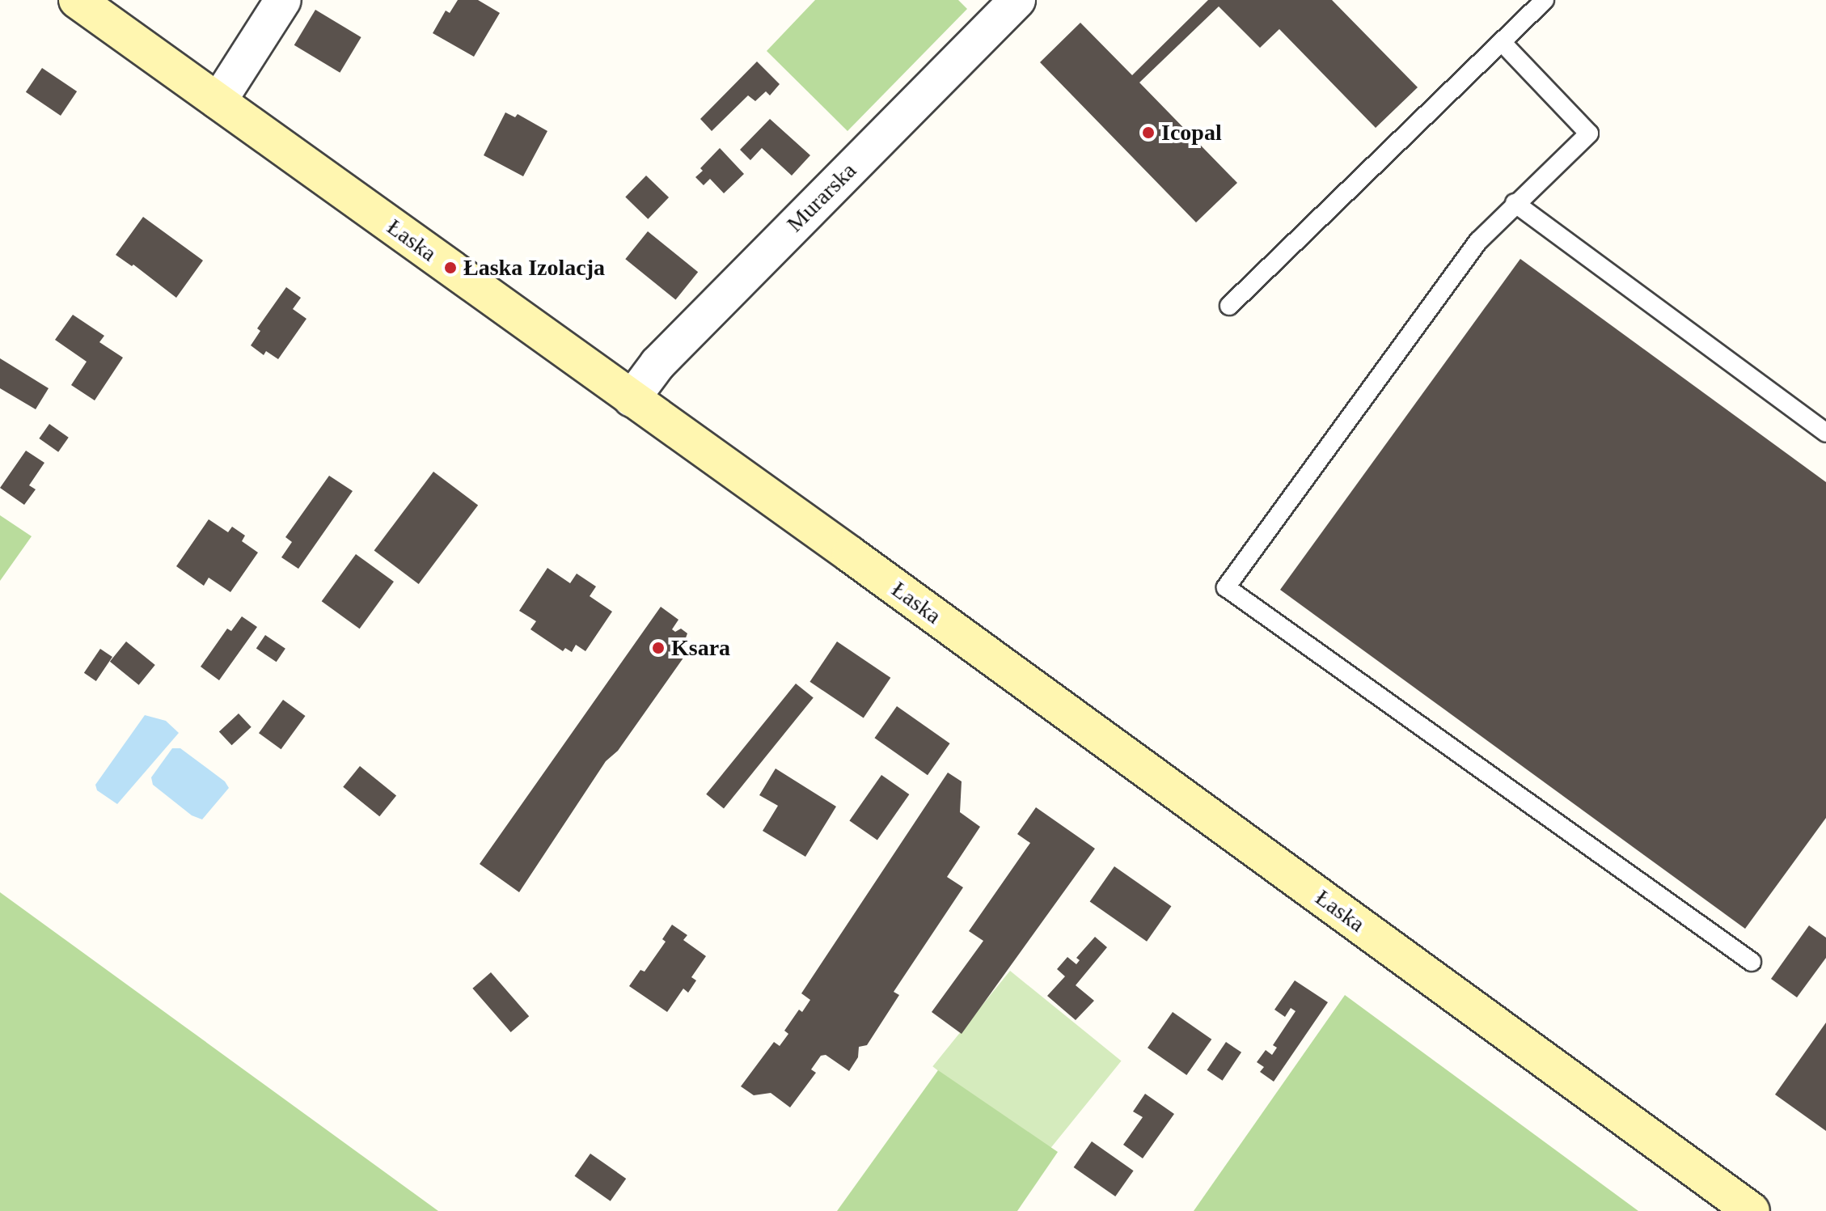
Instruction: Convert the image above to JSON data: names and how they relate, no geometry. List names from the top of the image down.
{
  "streets": {
    "main road": ["Łaska"],
    "street": ["Murarska"]
  },
  "crossings": [
    ["Murarska", "Łaska"]
  ],
  "places": ["Icopal", "Łaska Izolacja", "Ksara"]
}
